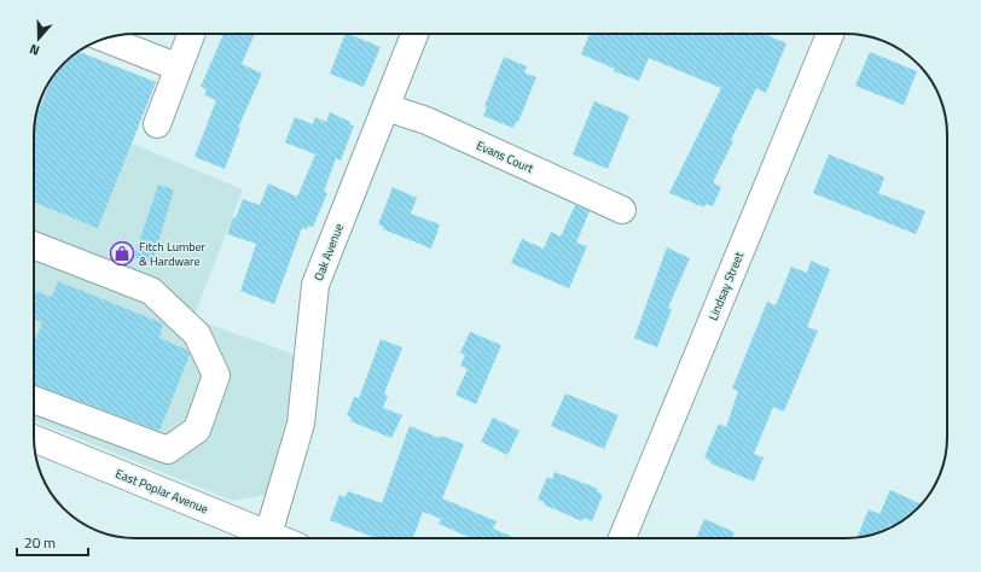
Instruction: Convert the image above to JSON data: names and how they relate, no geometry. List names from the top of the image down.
{
  "streets": {
    "street": [
      "Evans Court",
      "Oak Avenue",
      "Lindsay Street",
      "East Poplar Avenue"
    ]
  },
  "crossings": [
    ["Evans Court", "Oak Avenue"]
  ],
  "places": {
    "shop": ["Fitch Lumber & Hardware"]
  },
  "scale_bar": "20 m",
  "north": "bottom"
}
